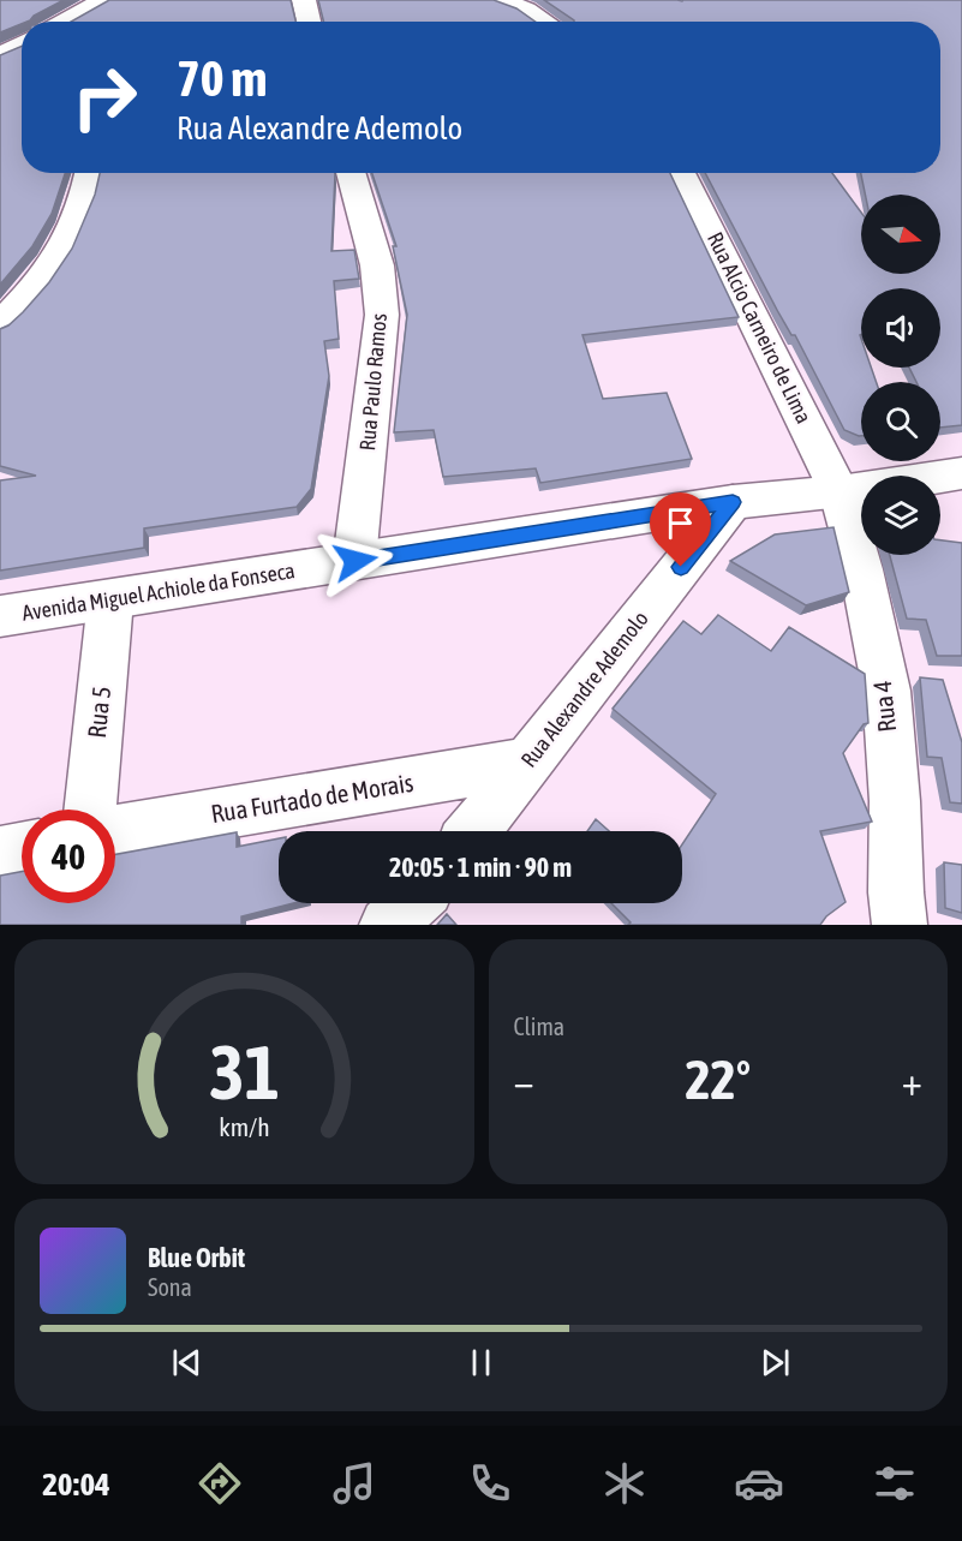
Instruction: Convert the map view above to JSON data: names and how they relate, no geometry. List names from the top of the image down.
{
  "streets": {
    "street": [
      "Rua Alcio Carneiro de Lima",
      "Rua Paulo Ramos",
      "Avenida Miguel Achiole da Fonseca",
      "Rua Alexandre Ademolo",
      "Rua 4",
      "Rua 5",
      "Rua Furtado de Morais"
    ]
  },
  "crossings": [
    ["Rua Paulo Ramos", "Avenida Miguel Achiole da Fonseca"],
    ["Avenida Miguel Achiole da Fonseca", "Rua Alexandre Ademolo"],
    ["Avenida Miguel Achiole da Fonseca", "Rua 5"],
    ["Rua Alexandre Ademolo", "Rua Furtado de Morais"]
  ],
  "north": "right",
  "page": {
    "turn": ["70 m", "Rua Alexandre Ademolo"],
    "limit": "40",
    "trip": "20:05 · 1 min · 90 m",
    "tile": "Clima",
    "heat": ["−", "22°", "+"],
    "song": ["Blue Orbit", "Sona"],
    "tabs": "20:04",
    "gauge": ["31", "km/h"]
  }
}
